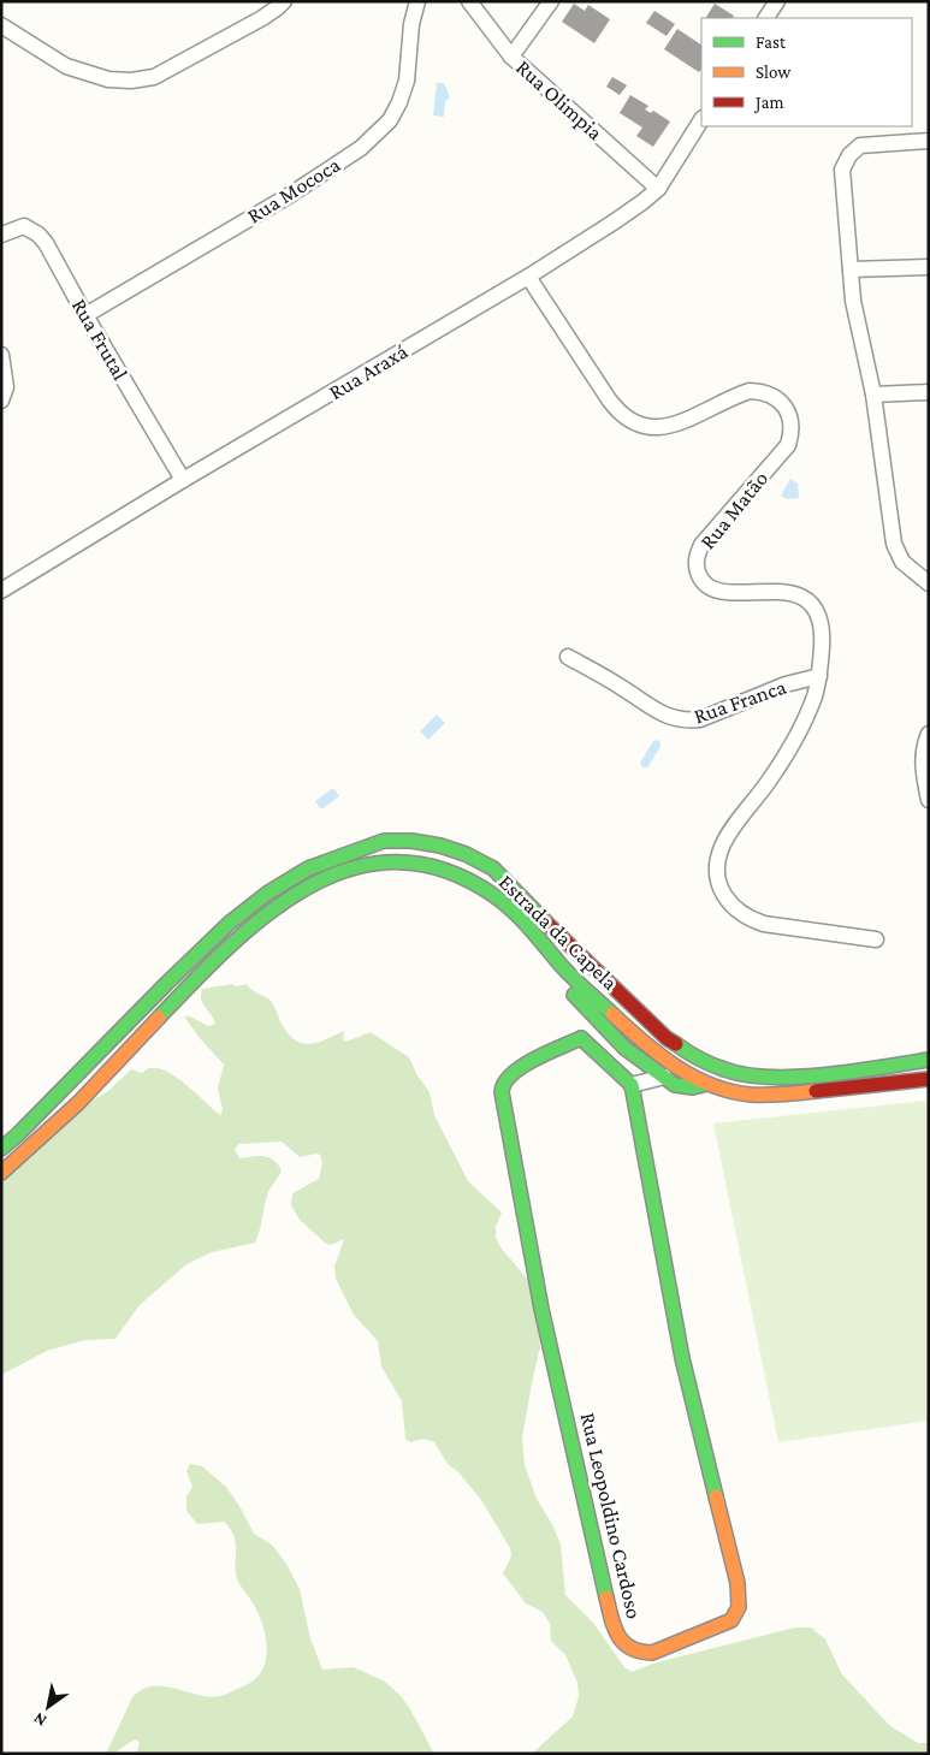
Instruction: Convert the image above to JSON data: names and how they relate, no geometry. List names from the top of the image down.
{
  "streets": {
    "main road": ["Estrada da Capela", "Rua Leopoldino Cardoso"],
    "street": [
      "Rua Olimpia",
      "Rua Mococa",
      "Rua Frutal",
      "Rua Araxá",
      "Rua Matão",
      "Rua Franca"
    ]
  },
  "crossings": [
    ["Rua Olimpia", "Rua Araxá"],
    ["Rua Mococa", "Rua Frutal"],
    ["Rua Frutal", "Rua Araxá"],
    ["Rua Araxá", "Rua Matão"],
    ["Rua Matão", "Rua Franca"]
  ],
  "legend": ["Fast", "Slow", "Jam"],
  "north": "bottom left"
}
